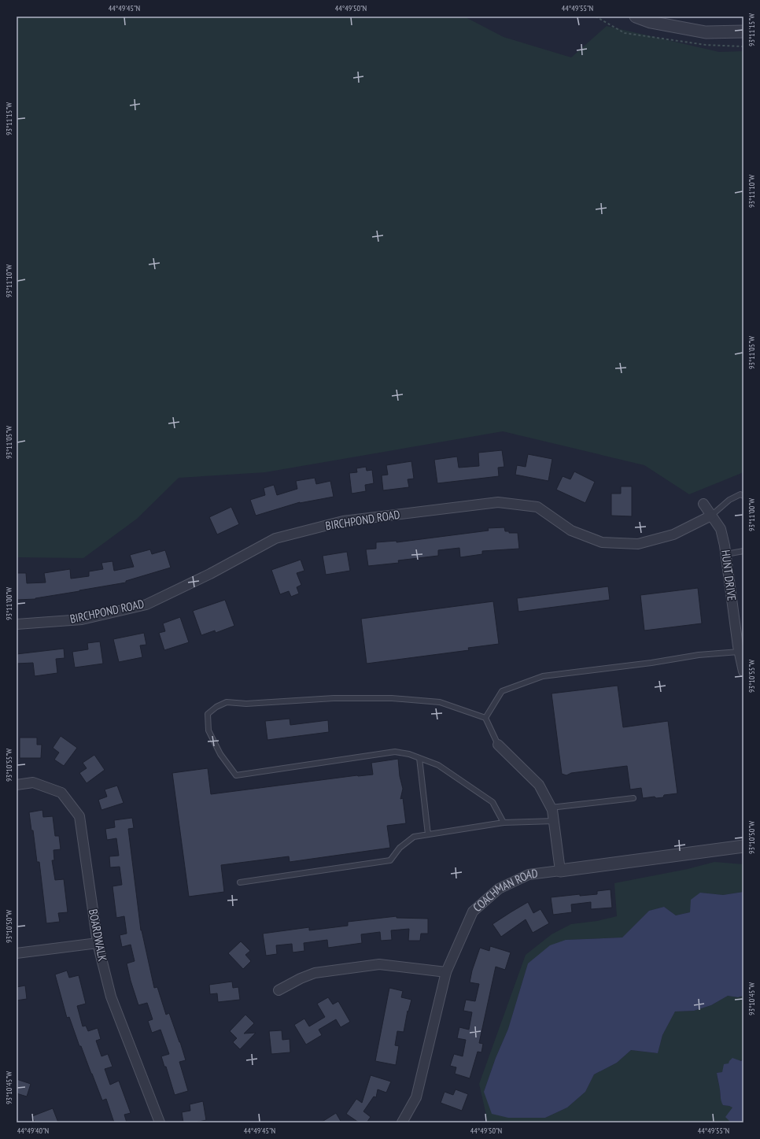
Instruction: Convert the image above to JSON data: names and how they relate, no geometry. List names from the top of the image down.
{
  "streets": {
    "street": [
      "BIRCHPOND ROAD",
      "HUNT DRIVE",
      "COACHMAN ROAD",
      "BOARDWALK"
    ]
  },
  "crossings": [
    ["BIRCHPOND ROAD", "HUNT DRIVE"]
  ],
  "coordinates": [
    "44°49'45\"N",
    "44°49'50\"N",
    "44°49'55\"N",
    "93°11'15\"W",
    "93°11'10\"W",
    "93°11'05\"W",
    "93°11'00\"W",
    "93°10'55\"W",
    "93°10'50\"W",
    "93°10'45\"W",
    "44°49'40\"N"
  ]
}
